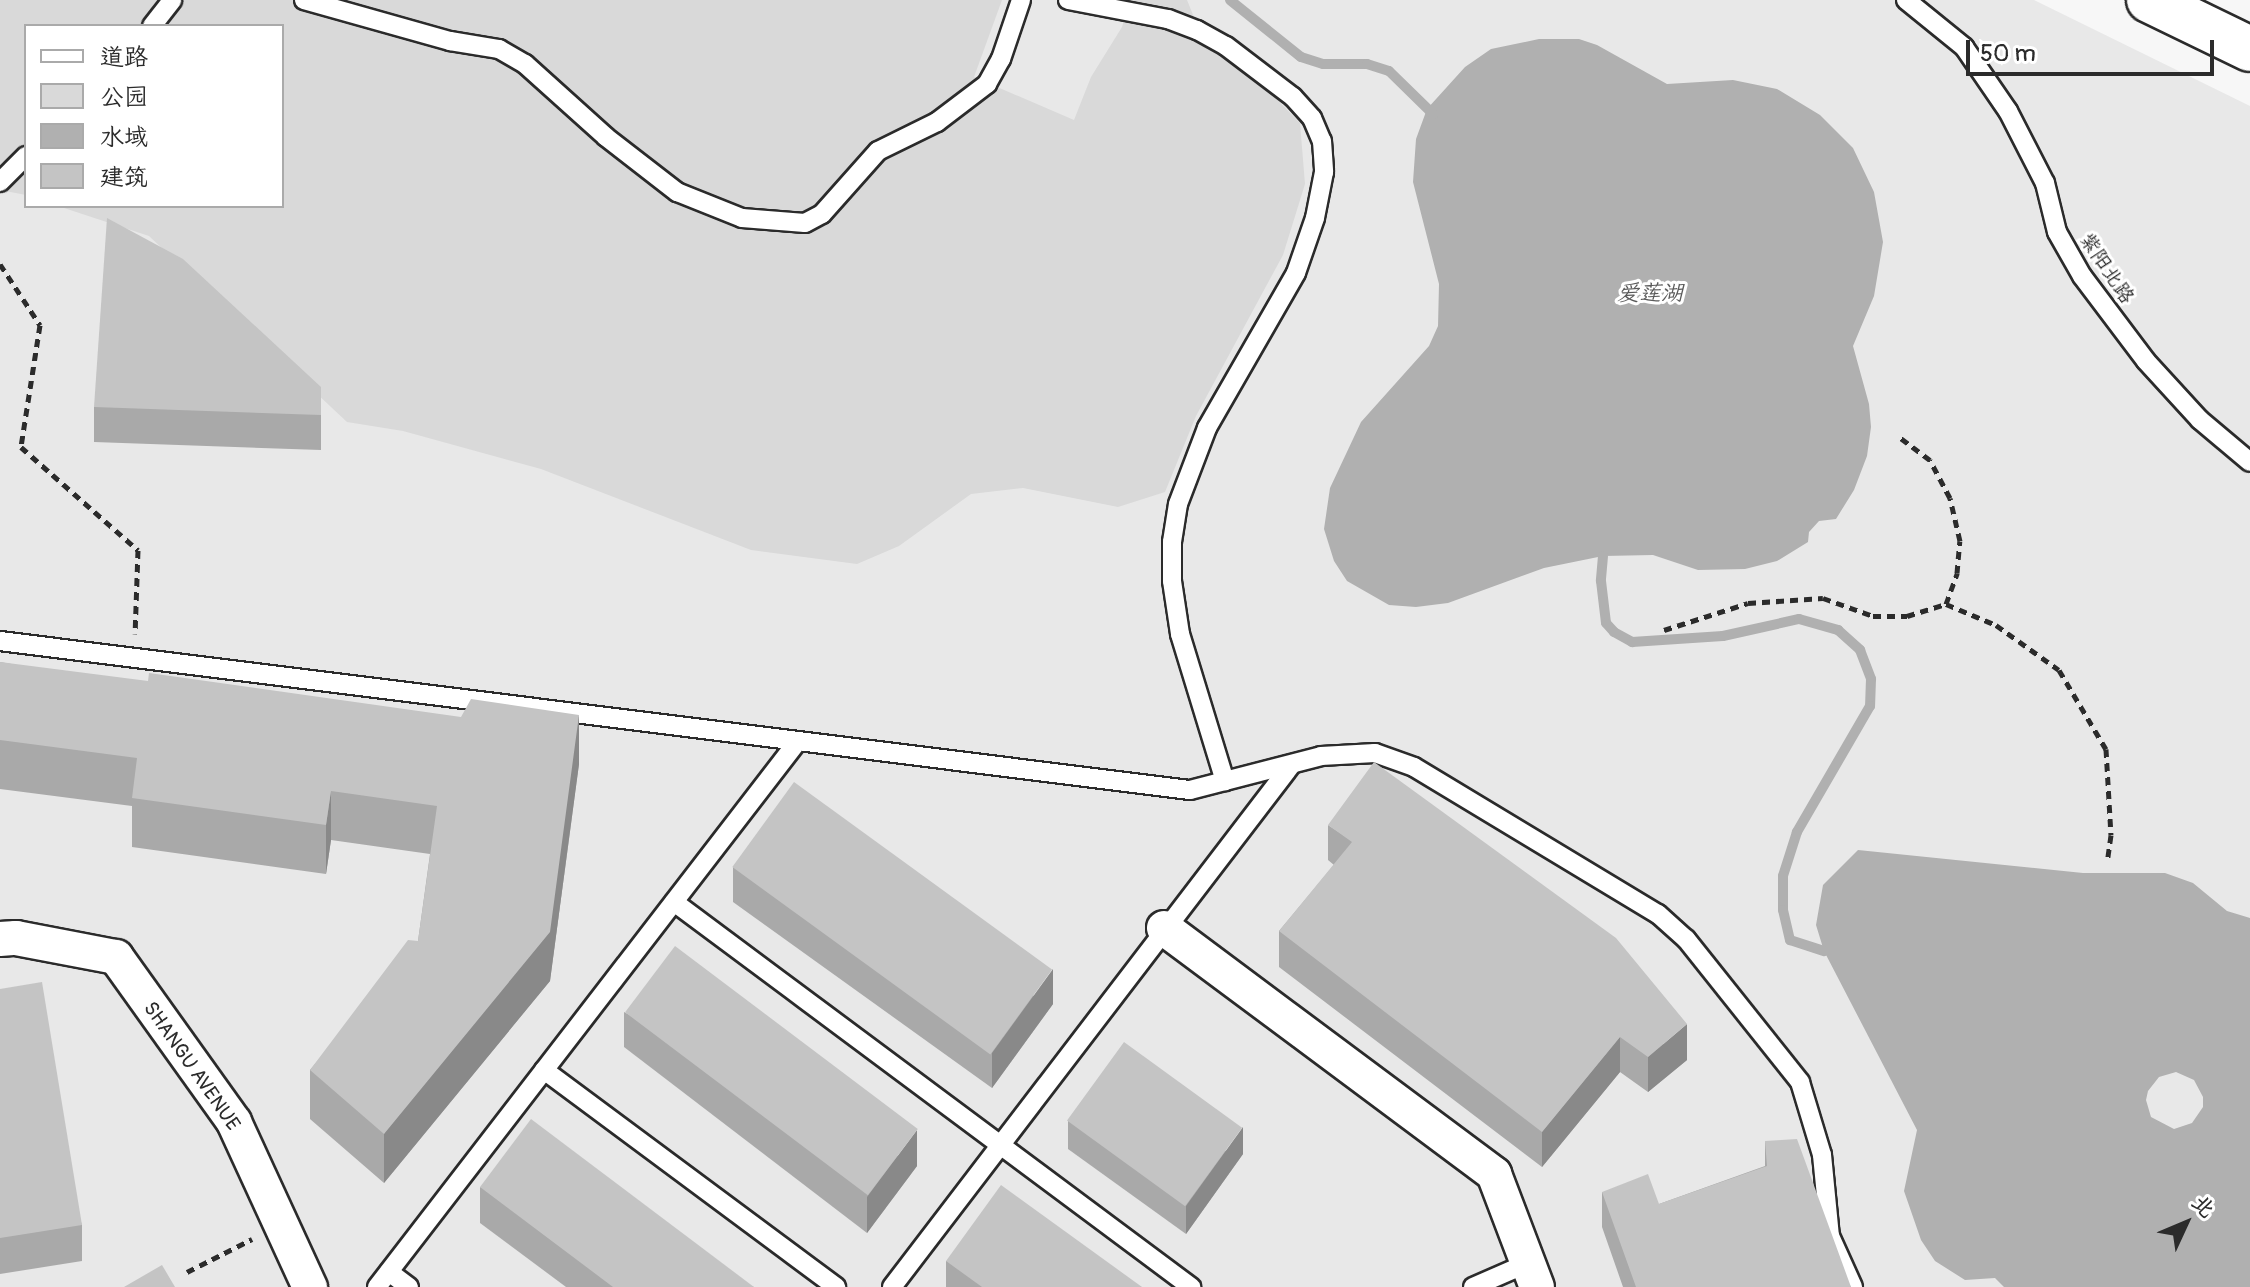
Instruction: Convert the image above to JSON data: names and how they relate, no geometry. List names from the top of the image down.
{
  "streets": {
    "street": ["SHANGU AVENUE"],
    "lane": ["紫阳北路"]
  },
  "water": ["爱莲湖"],
  "legend": [
    "道路",
    "公园",
    "水域",
    "建筑"
  ],
  "scale_bar": "50 m",
  "north": "top right"
}
